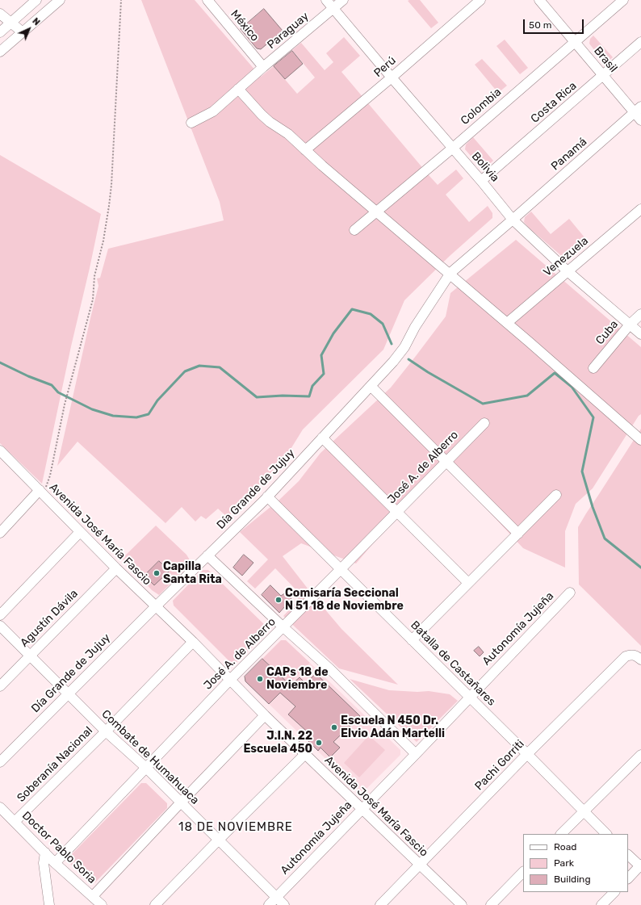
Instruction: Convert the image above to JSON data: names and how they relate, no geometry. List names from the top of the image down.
{
  "streets": {
    "street": [
      "México",
      "Paraguay",
      "Brasil",
      "Perú",
      "Costa Rica",
      "Colombia",
      "Panamá",
      "Bolivia",
      "Venezuela",
      "Cuba",
      "José A. de Alberro",
      "Día Grande de Jujuy",
      "Avenida José María Fascio",
      "Agustín Dávila",
      "Autonomía Jujeña",
      "Batalla de Castañares",
      "Combate de Humahuaca",
      "Soberanía Nacional",
      "Pachi Gorriti",
      "Doctor Pablo Soria"
    ]
  },
  "crossings": [
    ["México", "Paraguay"],
    ["Paraguay", "Bolivia"],
    ["Brasil", "Costa Rica"],
    ["Brasil", "Colombia"],
    ["Brasil", "Panamá"],
    ["Perú", "Bolivia"],
    ["Costa Rica", "Bolivia"],
    ["Colombia", "Bolivia"],
    ["Panamá", "Bolivia"],
    ["Panamá", "Día Grande de Jujuy"],
    ["Bolivia", "Venezuela"],
    ["Bolivia", "Cuba"],
    ["Bolivia", "Día Grande de Jujuy"],
    ["José A. de Alberro", "Avenida José María Fascio"],
    ["José A. de Alberro", "Batalla de Castañares"],
    ["José A. de Alberro", "Combate de Humahuaca"],
    ["José A. de Alberro", "Doctor Pablo Soria"],
    ["Día Grande de Jujuy", "Avenida José María Fascio"],
    ["Día Grande de Jujuy", "Batalla de Castañares"],
    ["Día Grande de Jujuy", "Combate de Humahuaca"],
    ["Avenida José María Fascio", "Agustín Dávila"],
    ["Avenida José María Fascio", "Autonomía Jujeña"],
    ["Avenida José María Fascio", "Soberanía Nacional"],
    ["Avenida José María Fascio", "Pachi Gorriti"],
    ["Agustín Dávila", "Combate de Humahuaca"],
    ["Autonomía Jujeña", "Batalla de Castañares"],
    ["Autonomía Jujeña", "Combate de Humahuaca"],
    ["Batalla de Castañares", "Pachi Gorriti"],
    ["Combate de Humahuaca", "Soberanía Nacional"],
    ["Soberanía Nacional", "Doctor Pablo Soria"]
  ],
  "districts": ["18 DE NOVIEMBRE"],
  "places": [
    "Capilla Santa Rita",
    "Comisaría Seccional N 51 18 de Noviembre",
    "CAPs 18 de Noviembre",
    "Escuela N 450 Dr. Elvio Adán Martelli",
    "J.I.N. 22 Escuela 450"
  ],
  "legend": ["Road", "Park", "Building"],
  "scale_bar": "50 m",
  "north": "top right"
}
